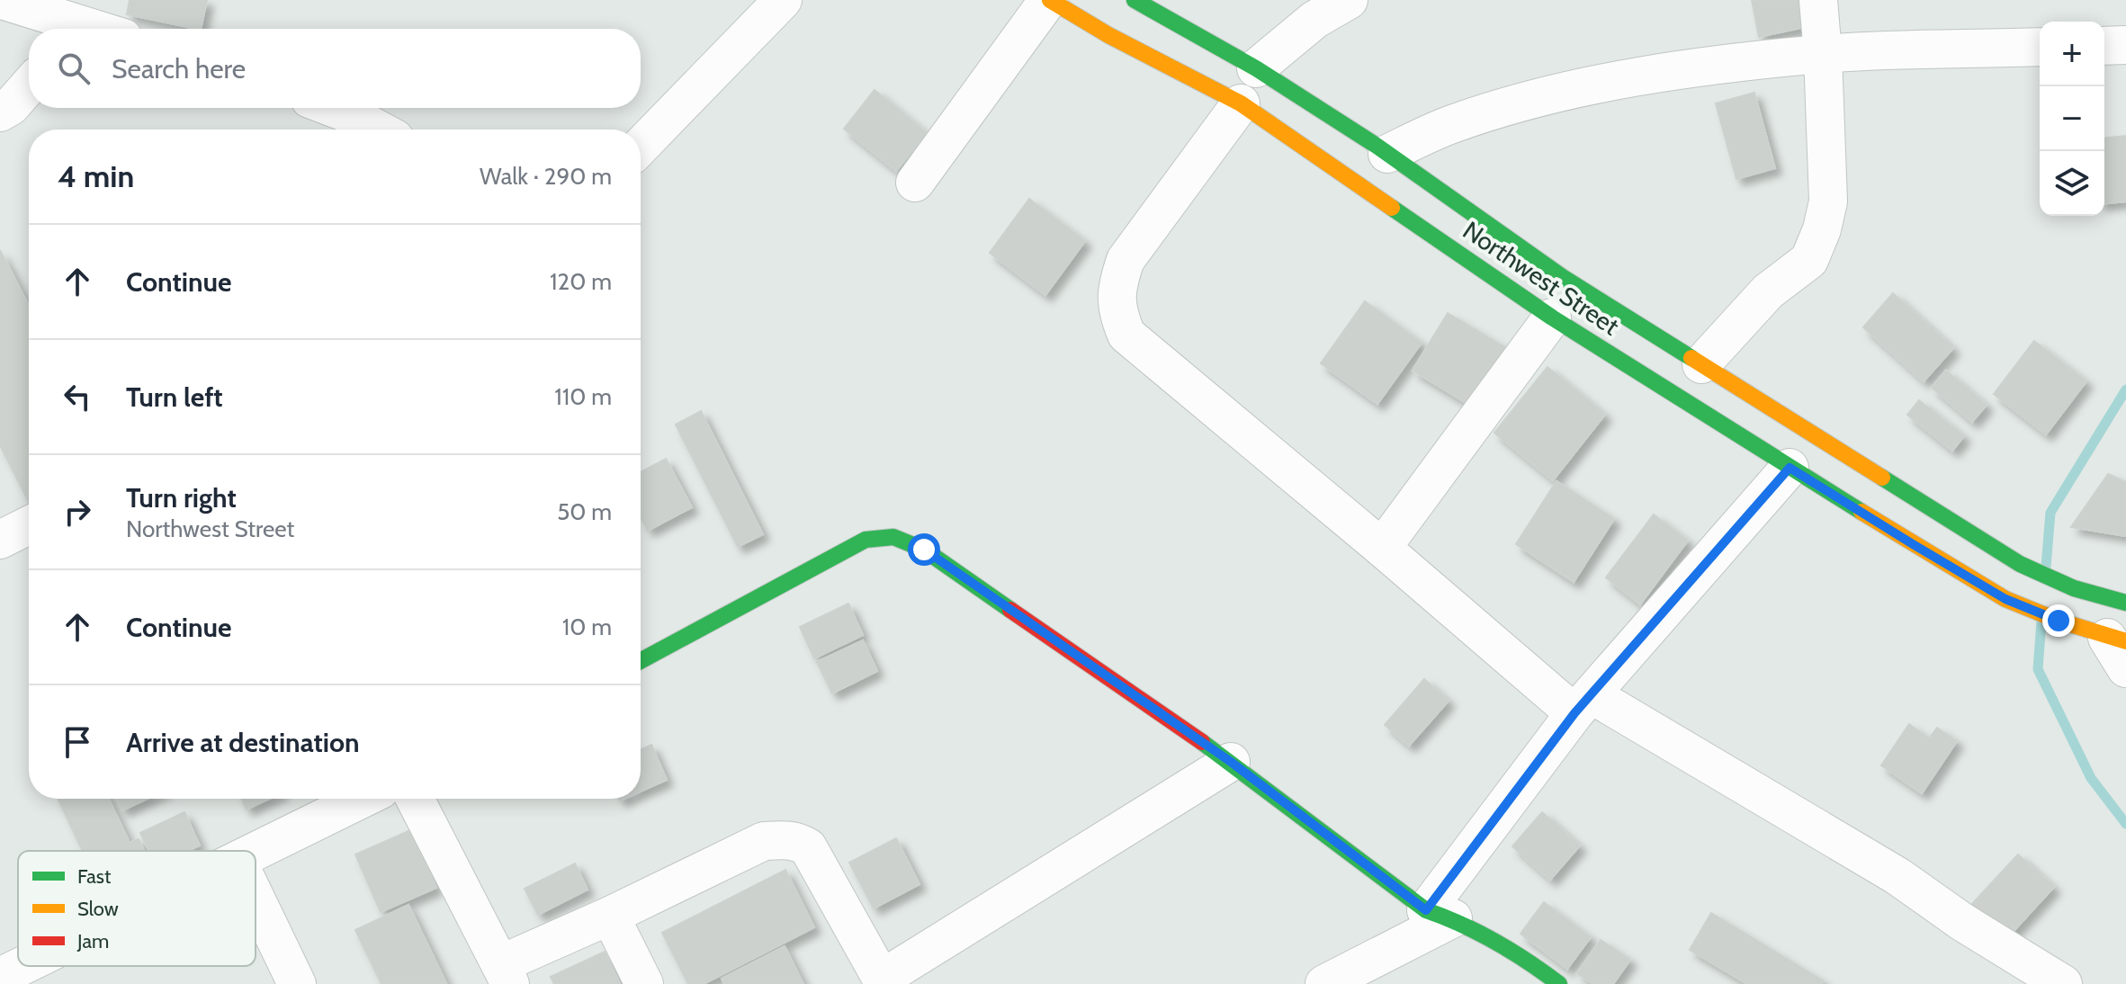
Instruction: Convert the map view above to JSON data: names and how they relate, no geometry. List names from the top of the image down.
{
  "streets": {
    "main road": ["Northwest Street"]
  },
  "legend": ["Fast", "Slow", "Jam"],
  "page": {
    "map_buttons": ["+", "−"],
    "search": "Search here",
    "heading": ["4 min", "Walk · 290 m"],
    "list": [
      ["Continue", "120 m"],
      ["Turn left", "110 m"],
      ["Turn right", "Northwest Street", "50 m"],
      ["Continue", "10 m"],
      "Arrive at destination"
    ]
  }
}
